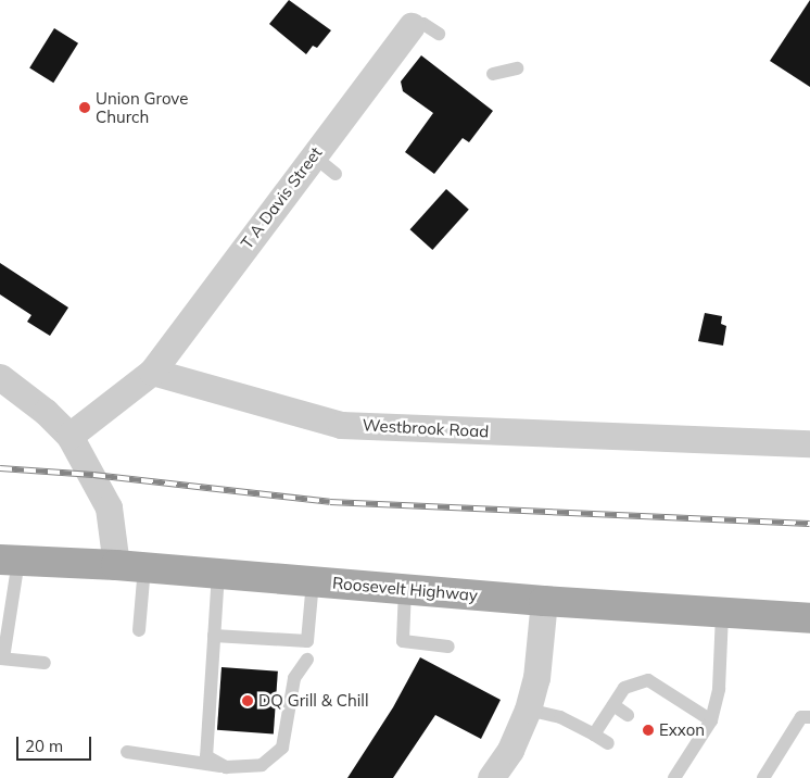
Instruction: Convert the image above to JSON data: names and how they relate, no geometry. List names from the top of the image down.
{
  "streets": {
    "main road": ["Roosevelt Highway"],
    "street": ["T A Davis Street", "Westbrook Road"]
  },
  "crossings": [
    ["T A Davis Street", "Westbrook Road"]
  ],
  "places": ["Union Grove Church", "DQ Grill & Chill", "Exxon"],
  "scale_bar": "20 m"
}
